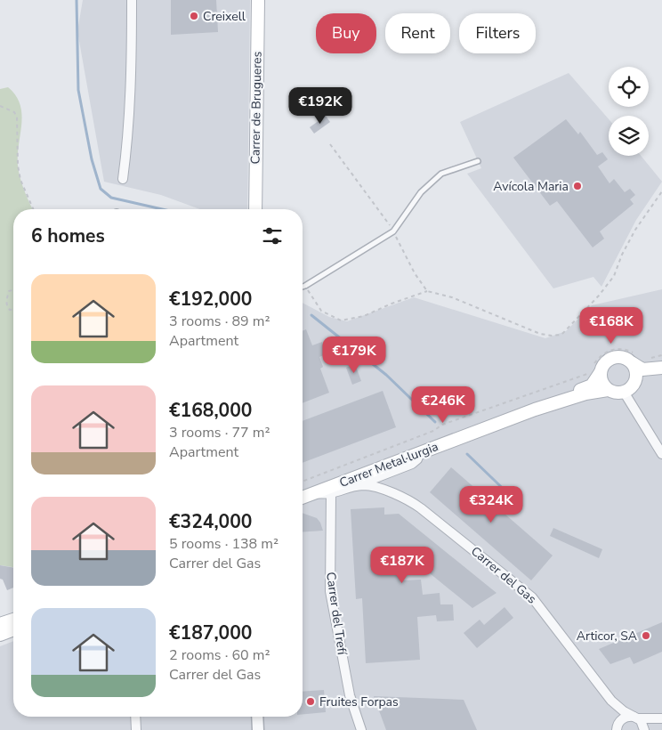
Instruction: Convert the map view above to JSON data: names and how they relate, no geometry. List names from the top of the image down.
{
  "streets": {
    "main road": ["Carrer de Brugueres", "Carrer Metal·lurgia"],
    "street": ["Carrer del Gas", "Carrer del Trefí"]
  },
  "places": [
    "Creixell",
    "Avícola Maria",
    "Articor, SA",
    "Fruites Forpas"
  ],
  "page": {
    "chip": ["Buy", "Rent", "Filters"],
    "price": [
      "€192K",
      "€168K",
      "€179K",
      "€246K",
      "€324K",
      "€187K"
    ],
    "heading": "6 homes",
    "list": [
      {
        "name": "€192,000",
        "note": "3 rooms · 89 m² · Apartment"
      },
      {
        "name": "€168,000",
        "note": "3 rooms · 77 m² · Apartment"
      },
      {
        "name": "€324,000",
        "note": "5 rooms · 138 m² · Carrer del Gas"
      },
      {
        "name": "€187,000",
        "note": "2 rooms · 60 m² · Carrer del Gas"
      }
    ]
  }
}
